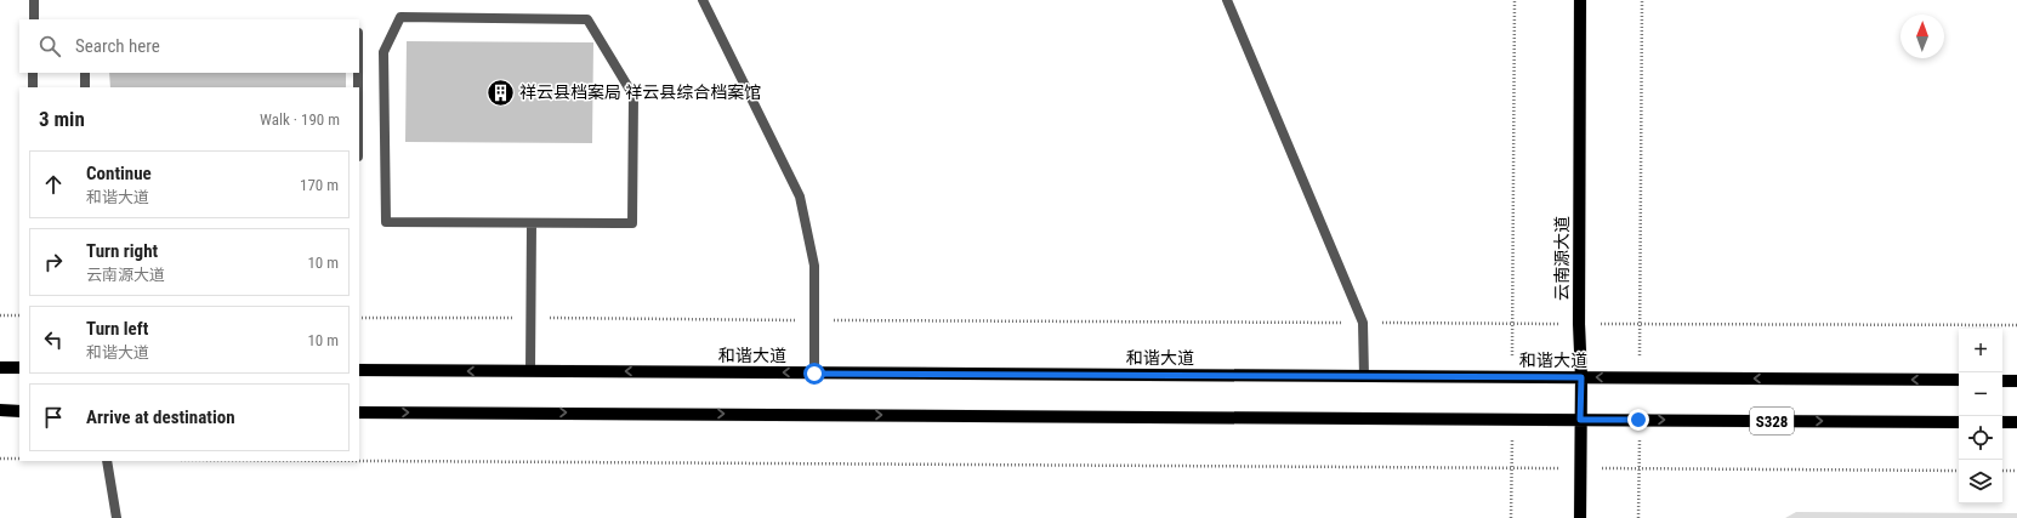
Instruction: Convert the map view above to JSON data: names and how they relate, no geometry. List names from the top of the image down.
{
  "streets": {
    "main road": ["云南源大道", "和谐大道", "S328"]
  },
  "crossings": [
    ["云南源大道", "和谐大道"],
    ["云南源大道", "S328"]
  ],
  "places": {
    "building": ["祥云县档案局 祥云县综合档案馆"]
  },
  "north": "top",
  "page": {
    "search": "Search here",
    "heading": ["3 min", "Walk · 190 m"],
    "list": [
      ["Continue", "和谐大道", "170 m"],
      ["Turn right", "云南源大道", "10 m"],
      ["Turn left", "和谐大道", "10 m"],
      "Arrive at destination"
    ],
    "map_buttons": ["+", "−"]
  }
}
